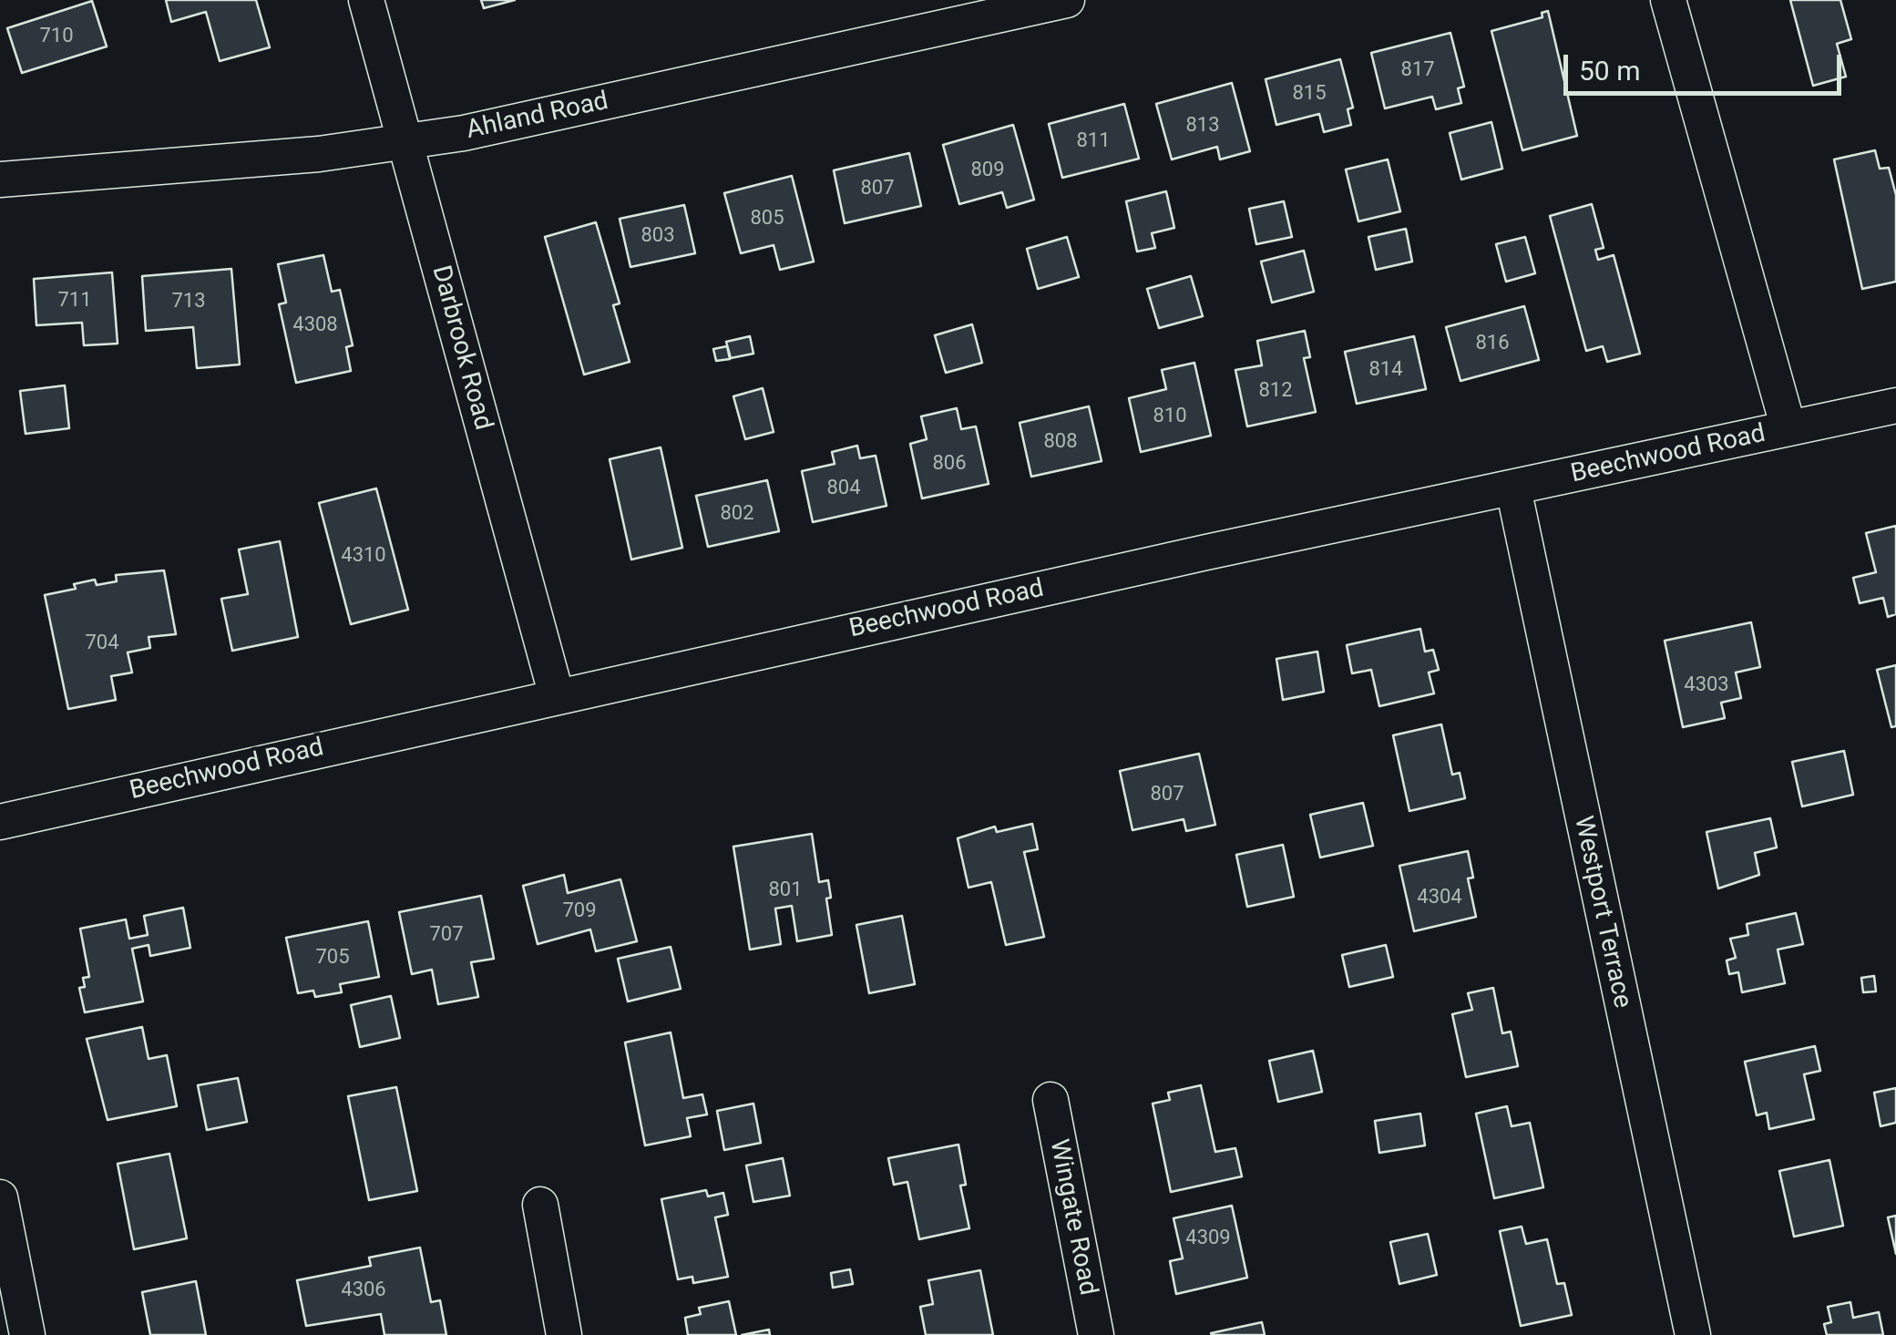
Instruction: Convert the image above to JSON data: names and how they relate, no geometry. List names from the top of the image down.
{
  "streets": {
    "street": [
      "Ahland Road",
      "Darbrook Road",
      "Beechwood Road",
      "Westport Terrace",
      "Wingate Road"
    ]
  },
  "crossings": [
    ["Ahland Road", "Darbrook Road"],
    ["Darbrook Road", "Beechwood Road"],
    ["Beechwood Road", "Westport Terrace"]
  ],
  "house_numbers": [
    "710",
    "817",
    "815",
    "813",
    "811",
    "809",
    "807",
    "805",
    "803",
    "711",
    "713",
    "4308",
    "816",
    "814",
    "812",
    "810",
    "808",
    "806",
    "804",
    "802",
    "4310",
    "704",
    "4303",
    "807",
    "801",
    "4304",
    "709",
    "707",
    "705",
    "4309",
    "4306"
  ],
  "scale_bar": "50 m"
}
